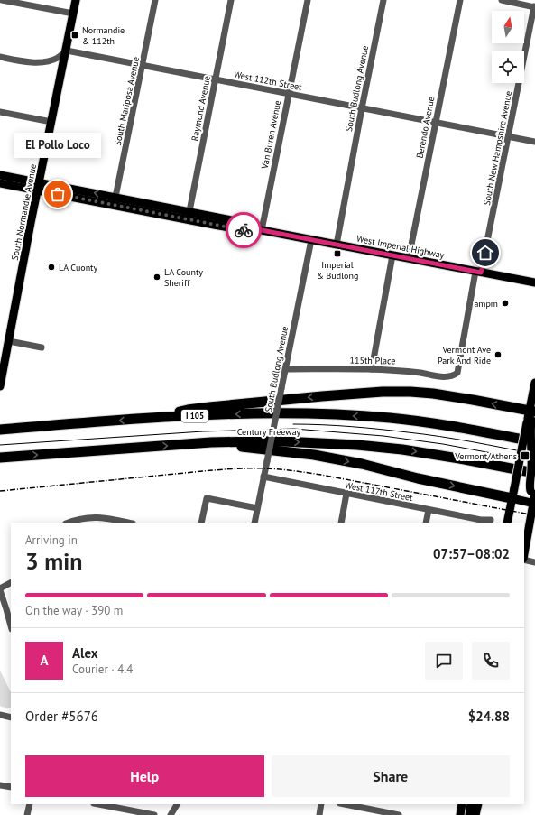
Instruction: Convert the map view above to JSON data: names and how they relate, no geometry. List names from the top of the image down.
{
  "streets": {
    "highway": ["I 105", "Century Freeway"],
    "main road": ["South Normandie Avenue", "West Imperial Highway"],
    "street": [
      "West 112th Street",
      "South Budlong Avenue",
      "South Mariposa Avenue",
      "Raymond Avenue",
      "Berendo Avenue",
      "Van Buren Avenue",
      "South New Hampshire Avenue",
      "115th Place",
      "West 117th Street"
    ]
  },
  "crossings": [
    ["West 112th Street", "South Budlong Avenue"],
    ["West 112th Street", "South Mariposa Avenue"],
    ["West 112th Street", "Raymond Avenue"],
    ["West 112th Street", "Berendo Avenue"],
    ["West 112th Street", "Van Buren Avenue"],
    ["West 112th Street", "South New Hampshire Avenue"],
    ["West 112th Street", "South Normandie Avenue"],
    ["South Budlong Avenue", "West Imperial Highway"],
    ["South Budlong Avenue", "115th Place"],
    ["South Budlong Avenue", "West 117th Street"],
    ["South Mariposa Avenue", "West Imperial Highway"],
    ["Raymond Avenue", "West Imperial Highway"],
    ["Berendo Avenue", "West Imperial Highway"],
    ["Van Buren Avenue", "West Imperial Highway"],
    ["South New Hampshire Avenue", "West Imperial Highway"],
    ["South New Hampshire Avenue", "115th Place"],
    ["South Normandie Avenue", "West Imperial Highway"]
  ],
  "places": {
    "transit": ["Normandie & 112th", "Imperial & Budlong", "Vermont/Athens"],
    "other": [
      "El Pollo Loco",
      "LA Cuonty",
      "LA County Sheriff",
      "ampm",
      "Vermont Ave Park And Ride"
    ]
  },
  "north": "top",
  "page": {
    "bubble": "El Pollo Loco",
    "heading": ["3 min", "Arriving in", "07:57–08:02"],
    "panel": [
      "Alex",
      "Courier · 4.4",
      "Order #5676",
      "$24.88"
    ],
    "bar": "On the way · 390 m",
    "round": "A",
    "buttons": ["Help", "Share"]
  }
}
